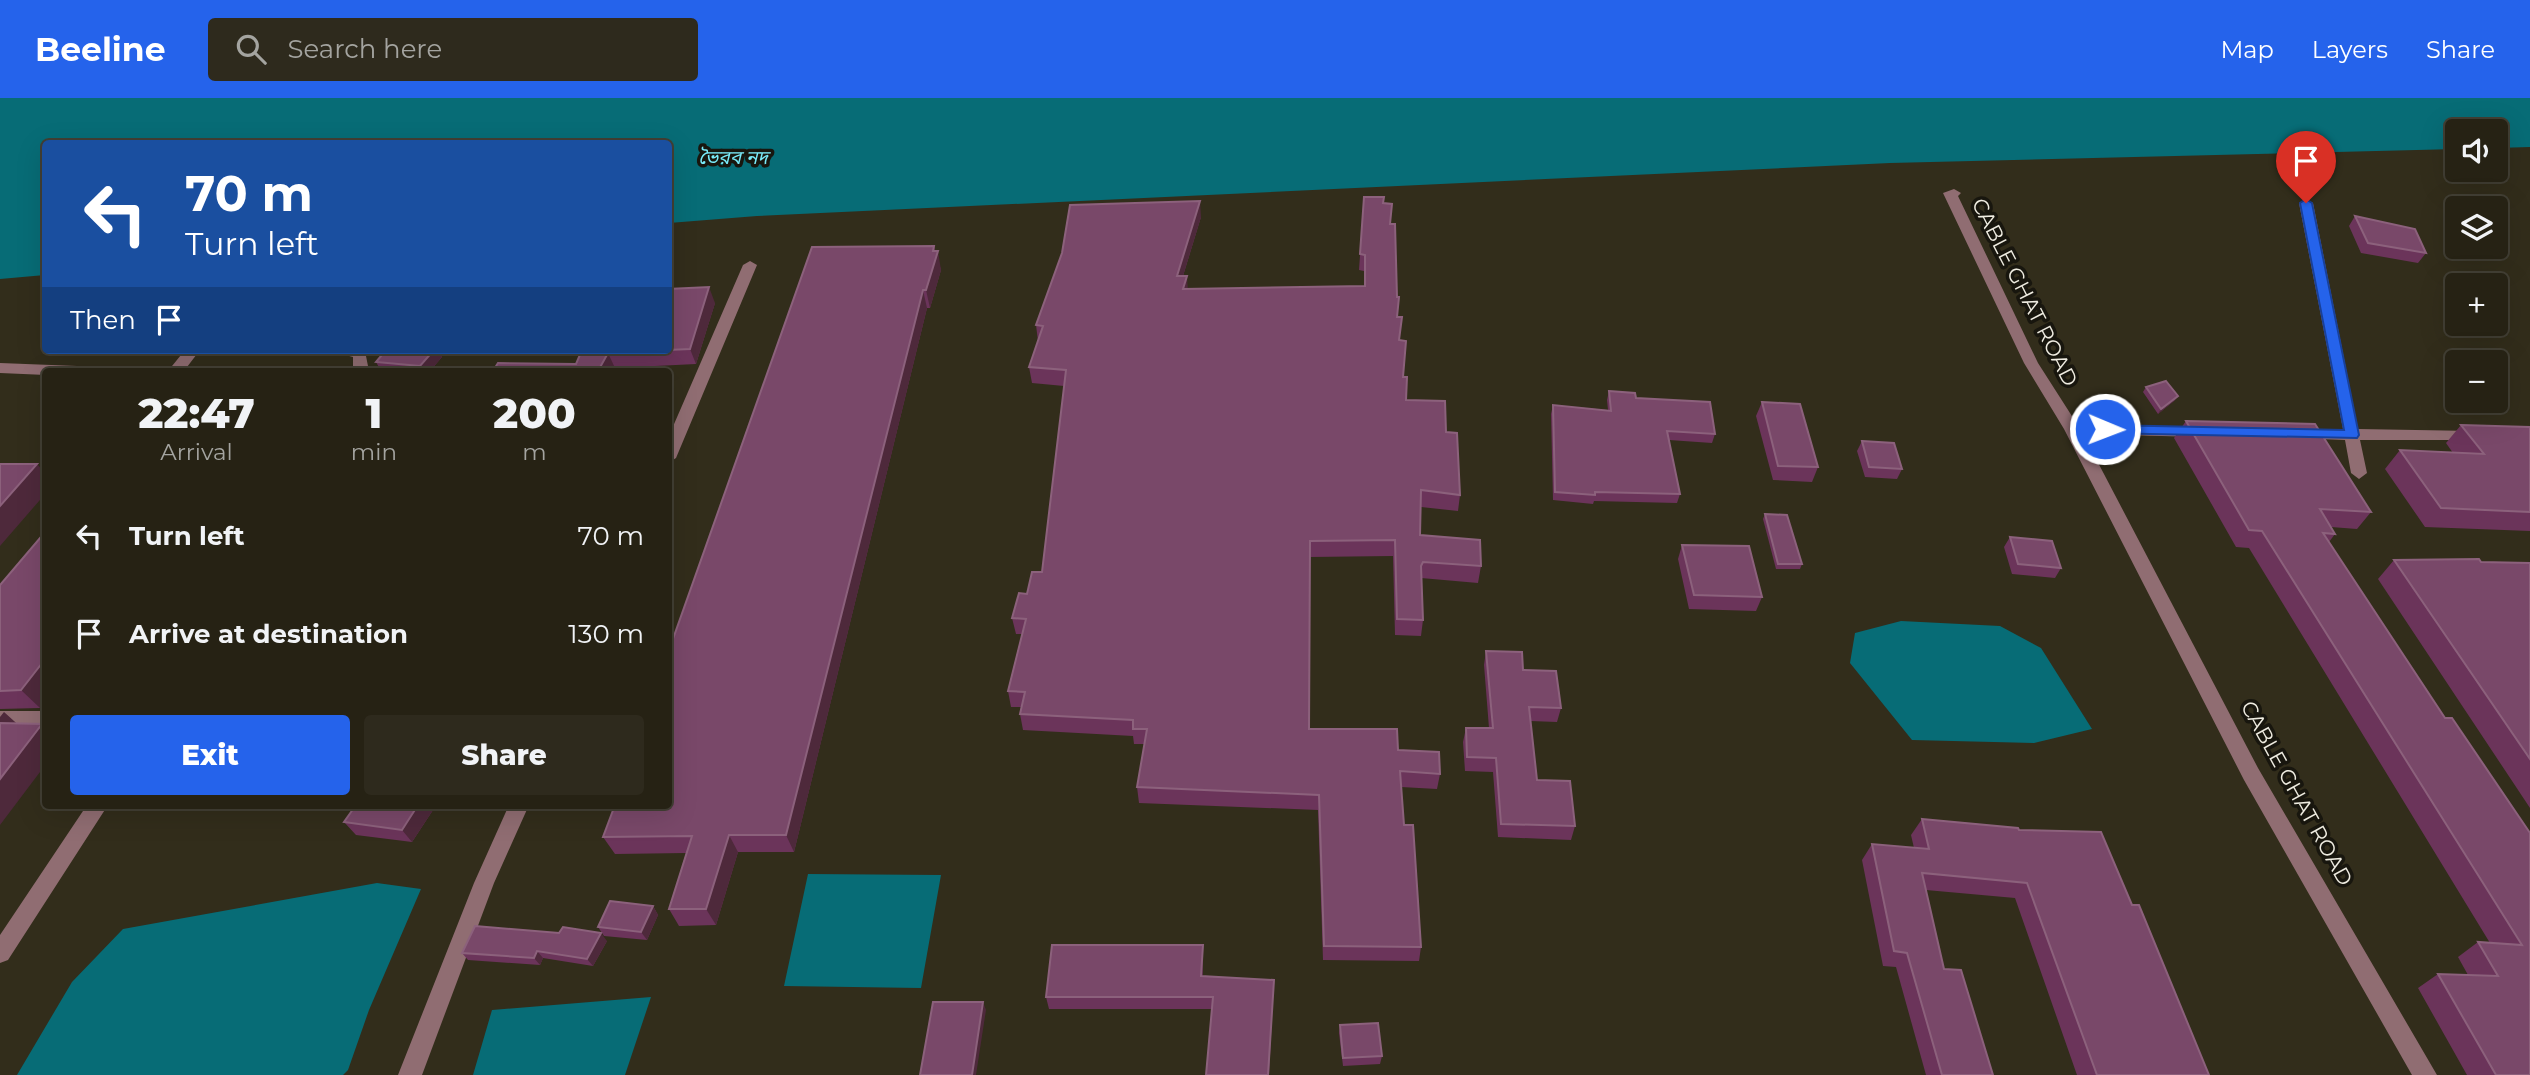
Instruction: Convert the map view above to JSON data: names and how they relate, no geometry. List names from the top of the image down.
{
  "streets": {
    "street": ["CABLE GHAT ROAD"]
  },
  "water": ["ভৈরব নদ"],
  "page": {
    "header": "Beeline",
    "search": "Search here",
    "nav": ["Map", "Layers", "Share"],
    "map_buttons": ["+", "−"],
    "turn": ["70 m", "Turn left"],
    "then": "Then",
    "eta": [
      "22:47",
      "Arrival",
      "1",
      "min",
      "200",
      "m"
    ],
    "list": [
      {
        "name": "Turn left",
        "value": "70 m"
      },
      {
        "name": "Arrive at destination",
        "value": "130 m"
      }
    ],
    "buttons": ["Exit", "Share"]
  }
}
